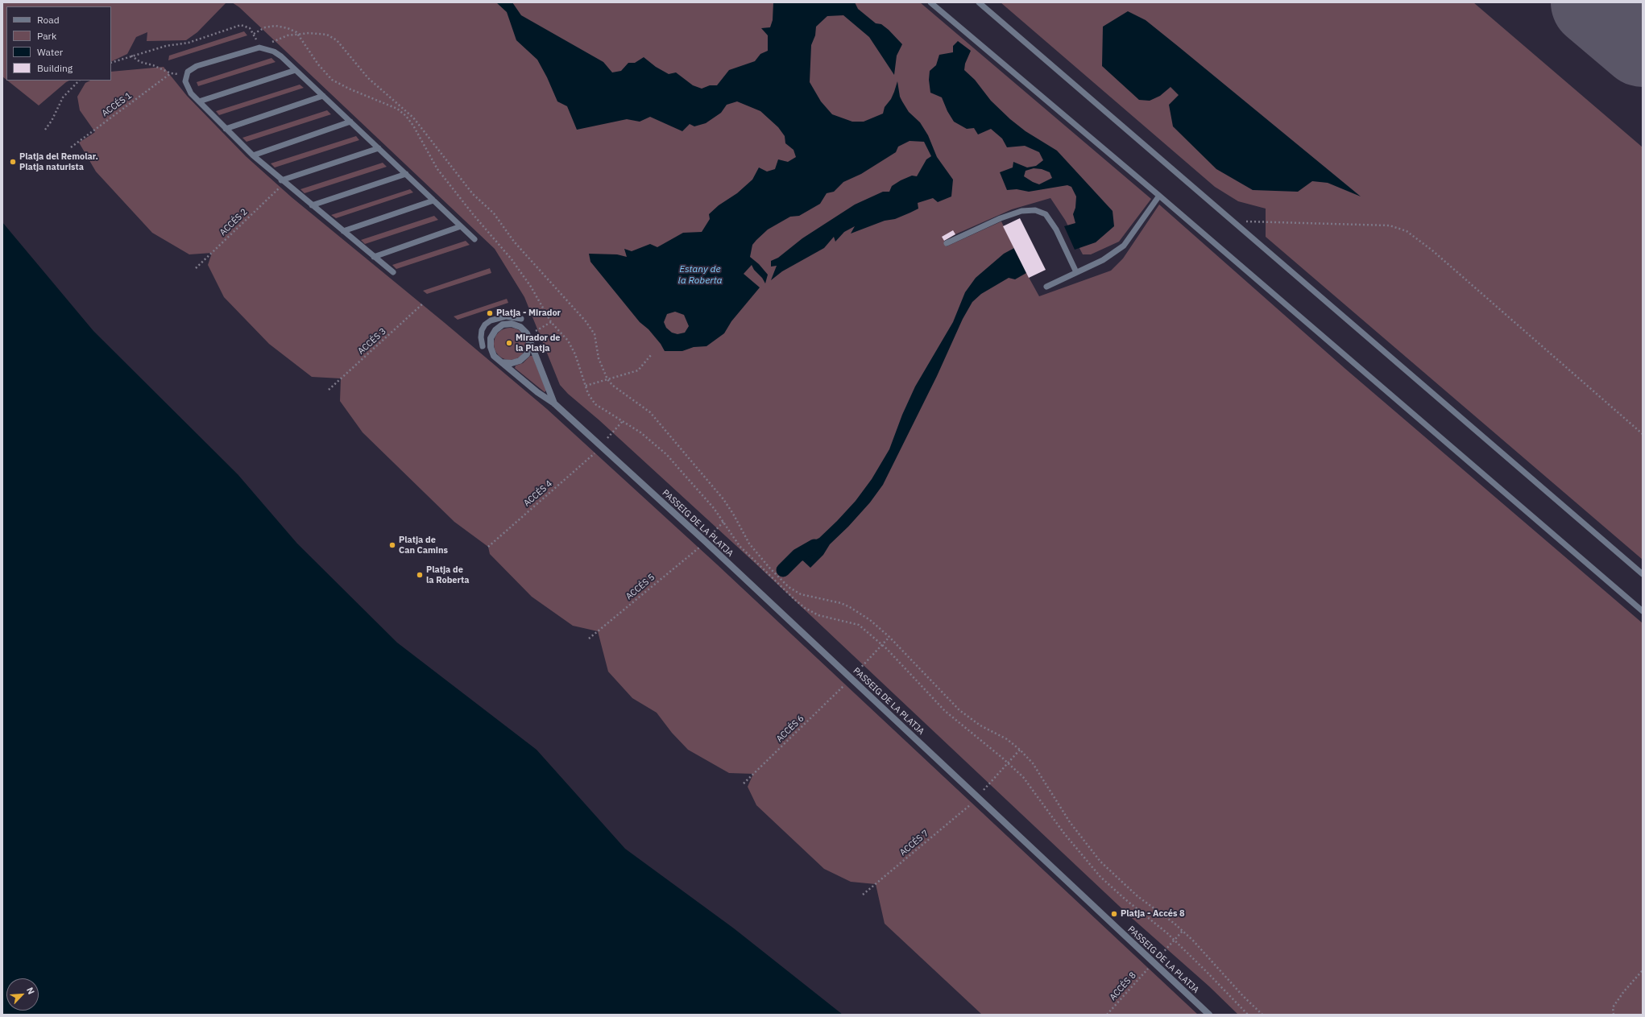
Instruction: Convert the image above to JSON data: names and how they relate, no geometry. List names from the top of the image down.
{
  "streets": {
    "street": ["PASSEIG DE LA PLATJA"],
    "path": [
      "ACCÉS 1",
      "ACCÉS 2",
      "ACCÉS 3",
      "ACCÉS 4",
      "ACCÉS 5",
      "ACCÉS 6",
      "ACCÉS 7",
      "ACCÉS 8"
    ]
  },
  "water": ["Estany de la Roberta"],
  "places": [
    "Platja del Remolar. Platja naturista",
    "Platja - Mirador",
    "Mirador de la Platja",
    "Platja de Can Camins",
    "Platja de la Roberta",
    "Platja - Accés 8"
  ],
  "legend": [
    "Road",
    "Park",
    "Water",
    "Building"
  ],
  "north": "top right"
}
